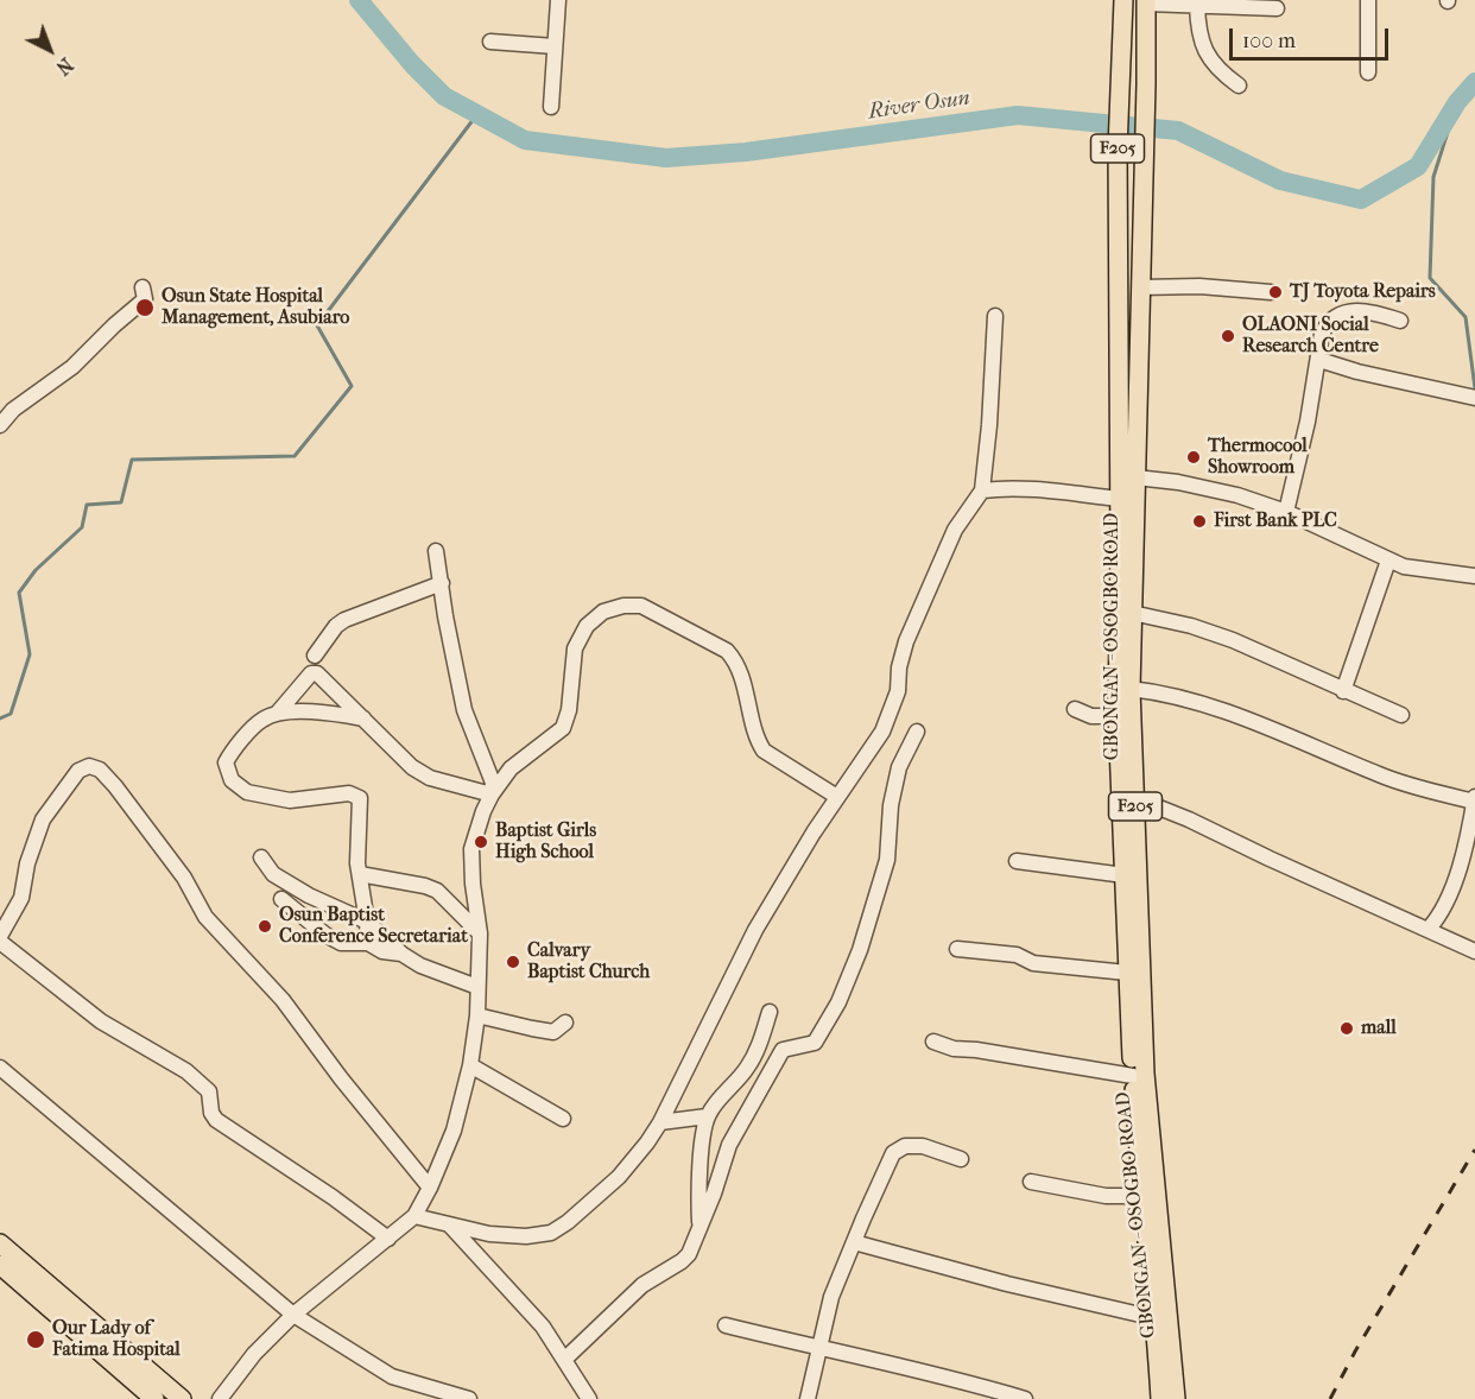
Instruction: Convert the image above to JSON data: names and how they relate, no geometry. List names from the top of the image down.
{
  "streets": {
    "main road": ["F205", "GBONGAN - OSOGBO ROAD"]
  },
  "water": ["River Osun"],
  "places": [
    "TJ Toyota Repairs",
    "Osun State Hospital Management, Asubiaro",
    "OLAONI Social Research Centre",
    "Thermocool Showroom",
    "First Bank PLC",
    "Baptist Girls High School",
    "Osun Baptist Conference Secretariat",
    "Calvary Baptist Church",
    "mall",
    "Our Lady of Fatima Hospital"
  ],
  "scale_bar": "100 m",
  "north": "bottom right"
}
